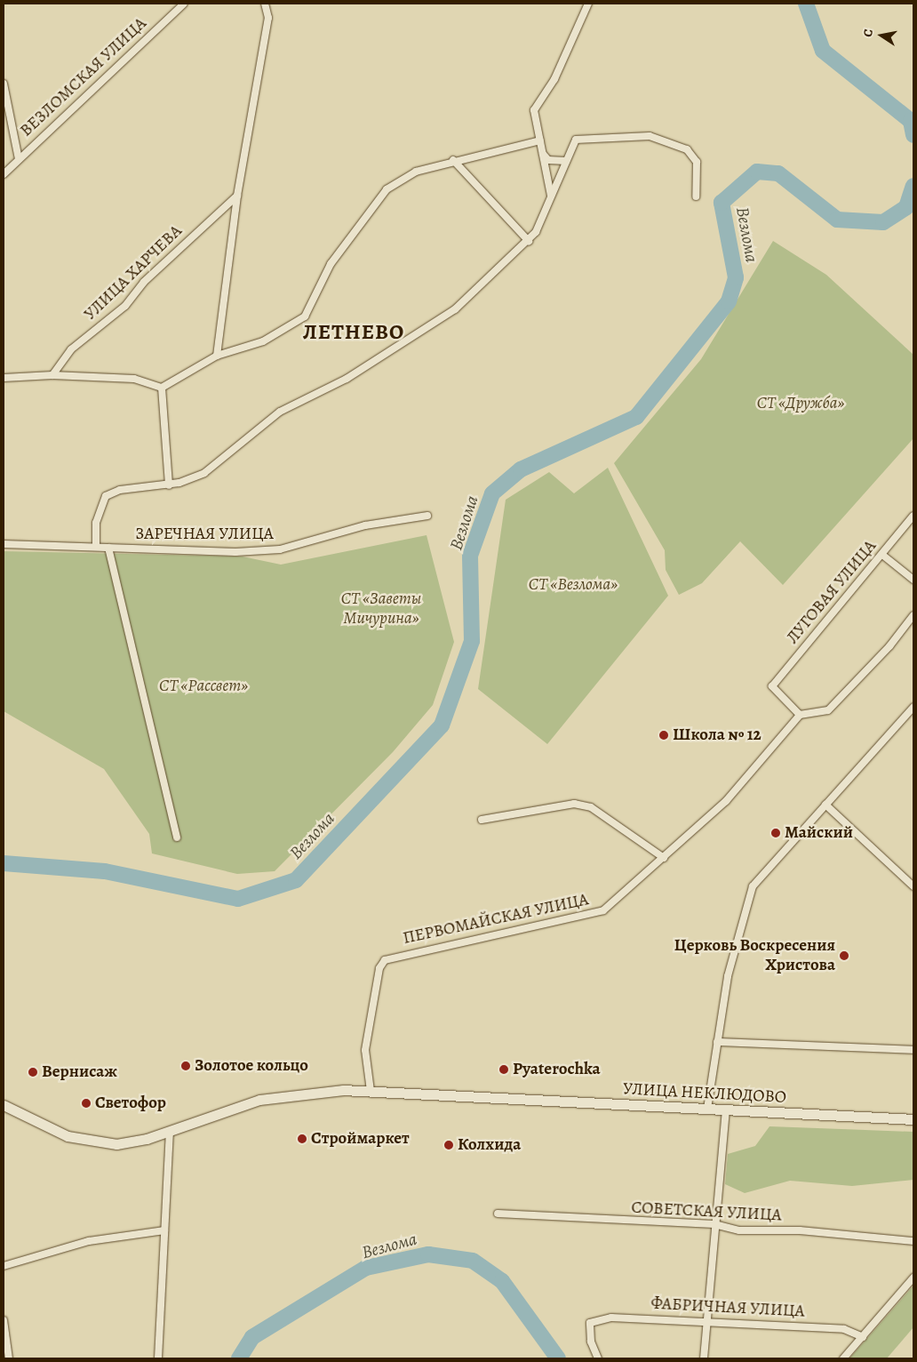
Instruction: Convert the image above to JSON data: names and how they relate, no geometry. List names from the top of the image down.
{
  "streets": {
    "main road": ["УЛИЦА НЕКЛЮДОВО"],
    "street": [
      "ВЕЗЛОМСКАЯ УЛИЦА",
      "УЛИЦА ХАРЧЕВА",
      "ЗАРЕЧНАЯ УЛИЦА",
      "ЛУГОВАЯ УЛИЦА",
      "ПЕРВОМАЙСКАЯ УЛИЦА",
      "СОВЕТСКАЯ УЛИЦА",
      "ФАБРИЧНАЯ УЛИЦА"
    ]
  },
  "crossings": [
    ["ЛУГОВАЯ УЛИЦА", "ПЕРВОМАЙСКАЯ УЛИЦА"],
    ["ПЕРВОМАЙСКАЯ УЛИЦА", "УЛИЦА НЕКЛЮДОВО"]
  ],
  "districts": ["ЛЕТНЕВО"],
  "water": ["Везлома"],
  "parks": [
    "СТ «Дружба»",
    "СТ «Везлома»",
    "СТ «Заветы Мичурина»",
    "СТ «Рассвет»"
  ],
  "places": [
    "Школа № 12",
    "Майский",
    "Церковь Воскресения Христова",
    "Золотое кольцо",
    "Pyaterochka",
    "Вернисаж",
    "Светофор",
    "Строймаркет",
    "Колхида"
  ],
  "north": "left"
}
